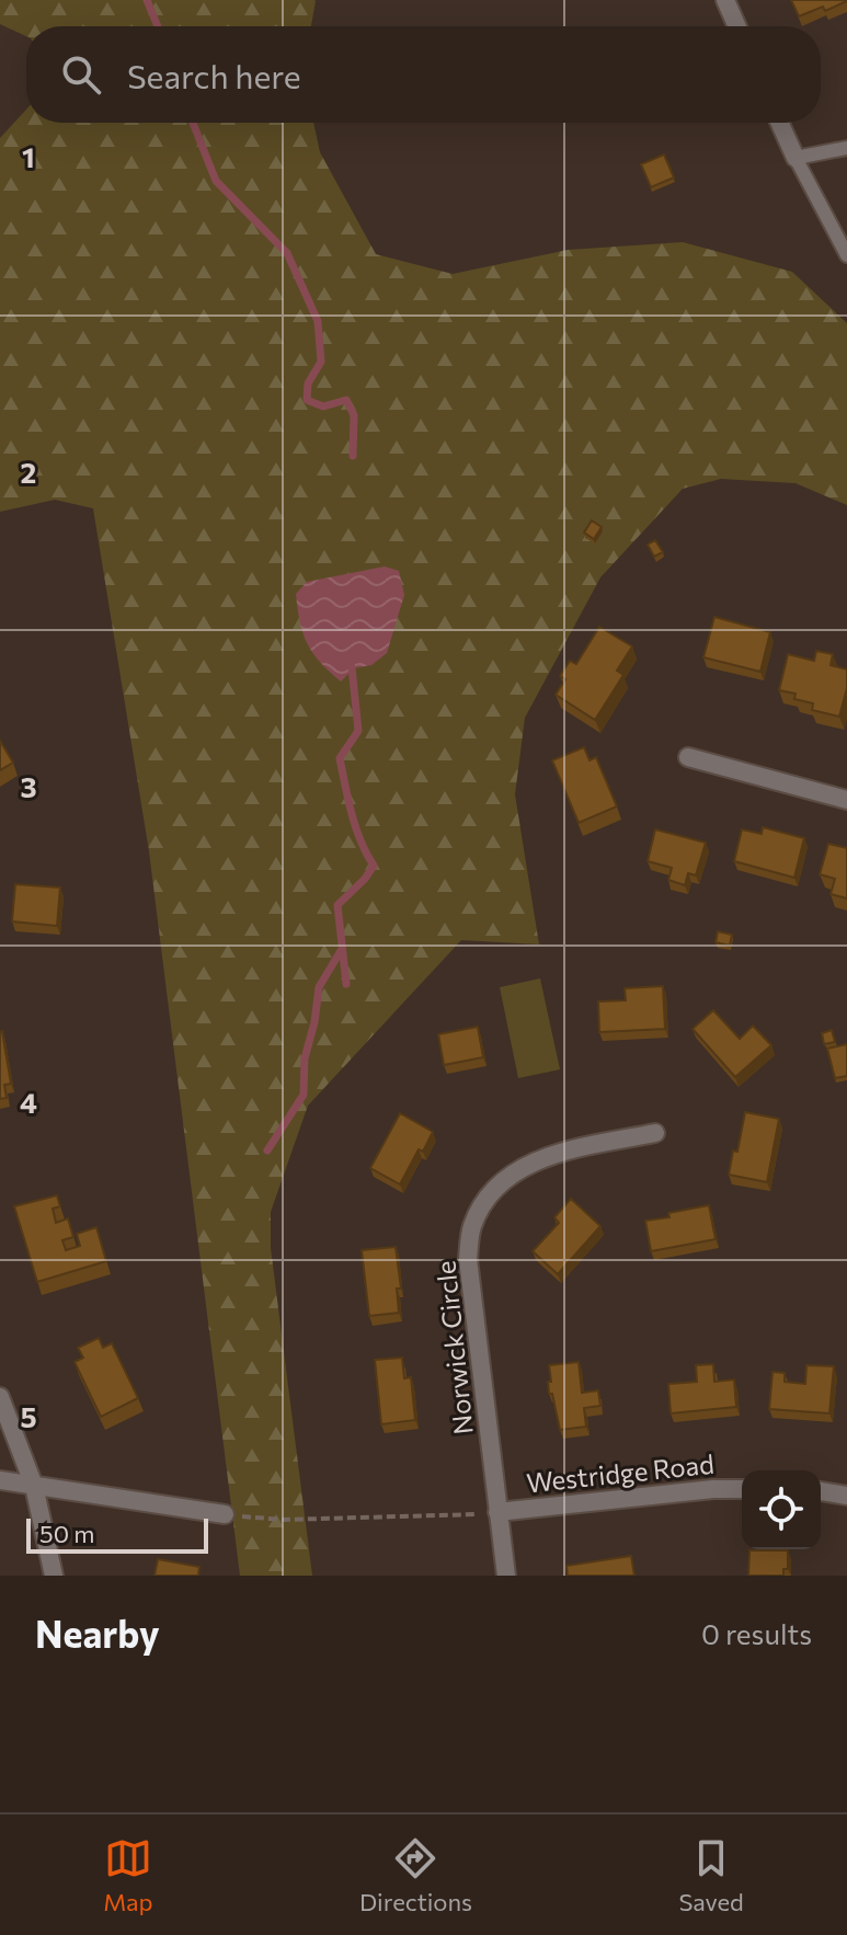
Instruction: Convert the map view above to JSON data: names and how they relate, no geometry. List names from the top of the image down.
{
  "streets": {
    "street": ["Norwick Circle", "Westridge Road"]
  },
  "crossings": [
    ["Norwick Circle", "Westridge Road"]
  ],
  "scale_bar": "50 m",
  "page": {
    "search": "Search here",
    "scale": "50 m",
    "heading": ["Nearby", "0 results"],
    "nav": ["Map", "Directions", "Saved"]
  },
  "grid": {
    "rows": [
      "1",
      "2",
      "3",
      "4",
      "5"
    ]
  }
}
